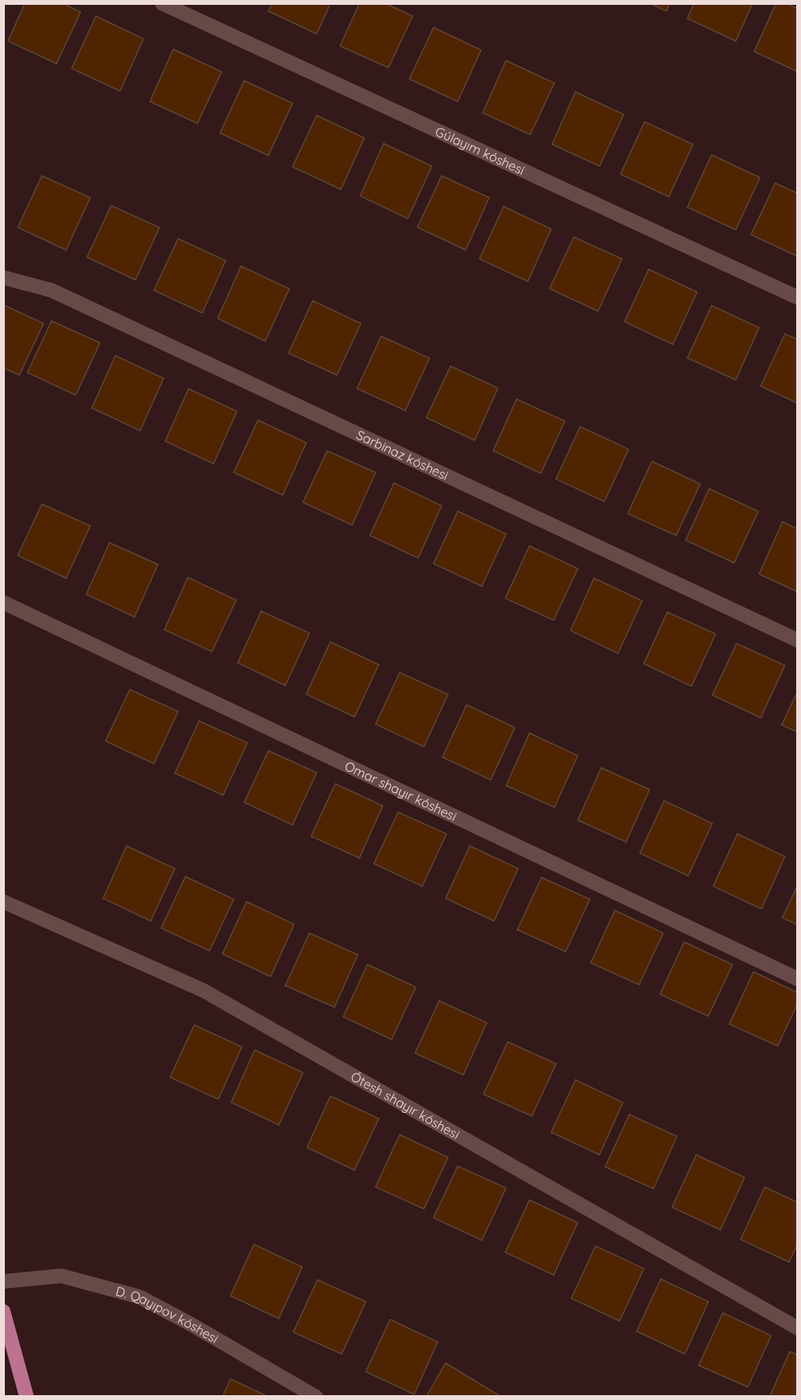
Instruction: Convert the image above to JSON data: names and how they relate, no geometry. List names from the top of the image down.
{
  "streets": {
    "street": [
      "Gúlayım kóshesi",
      "Sarbinaz kóshesi",
      "Omar shayır kóshesi",
      "Ótesh shayır kóshesi",
      "D. Qayıpov kóshesi"
    ]
  }
}
